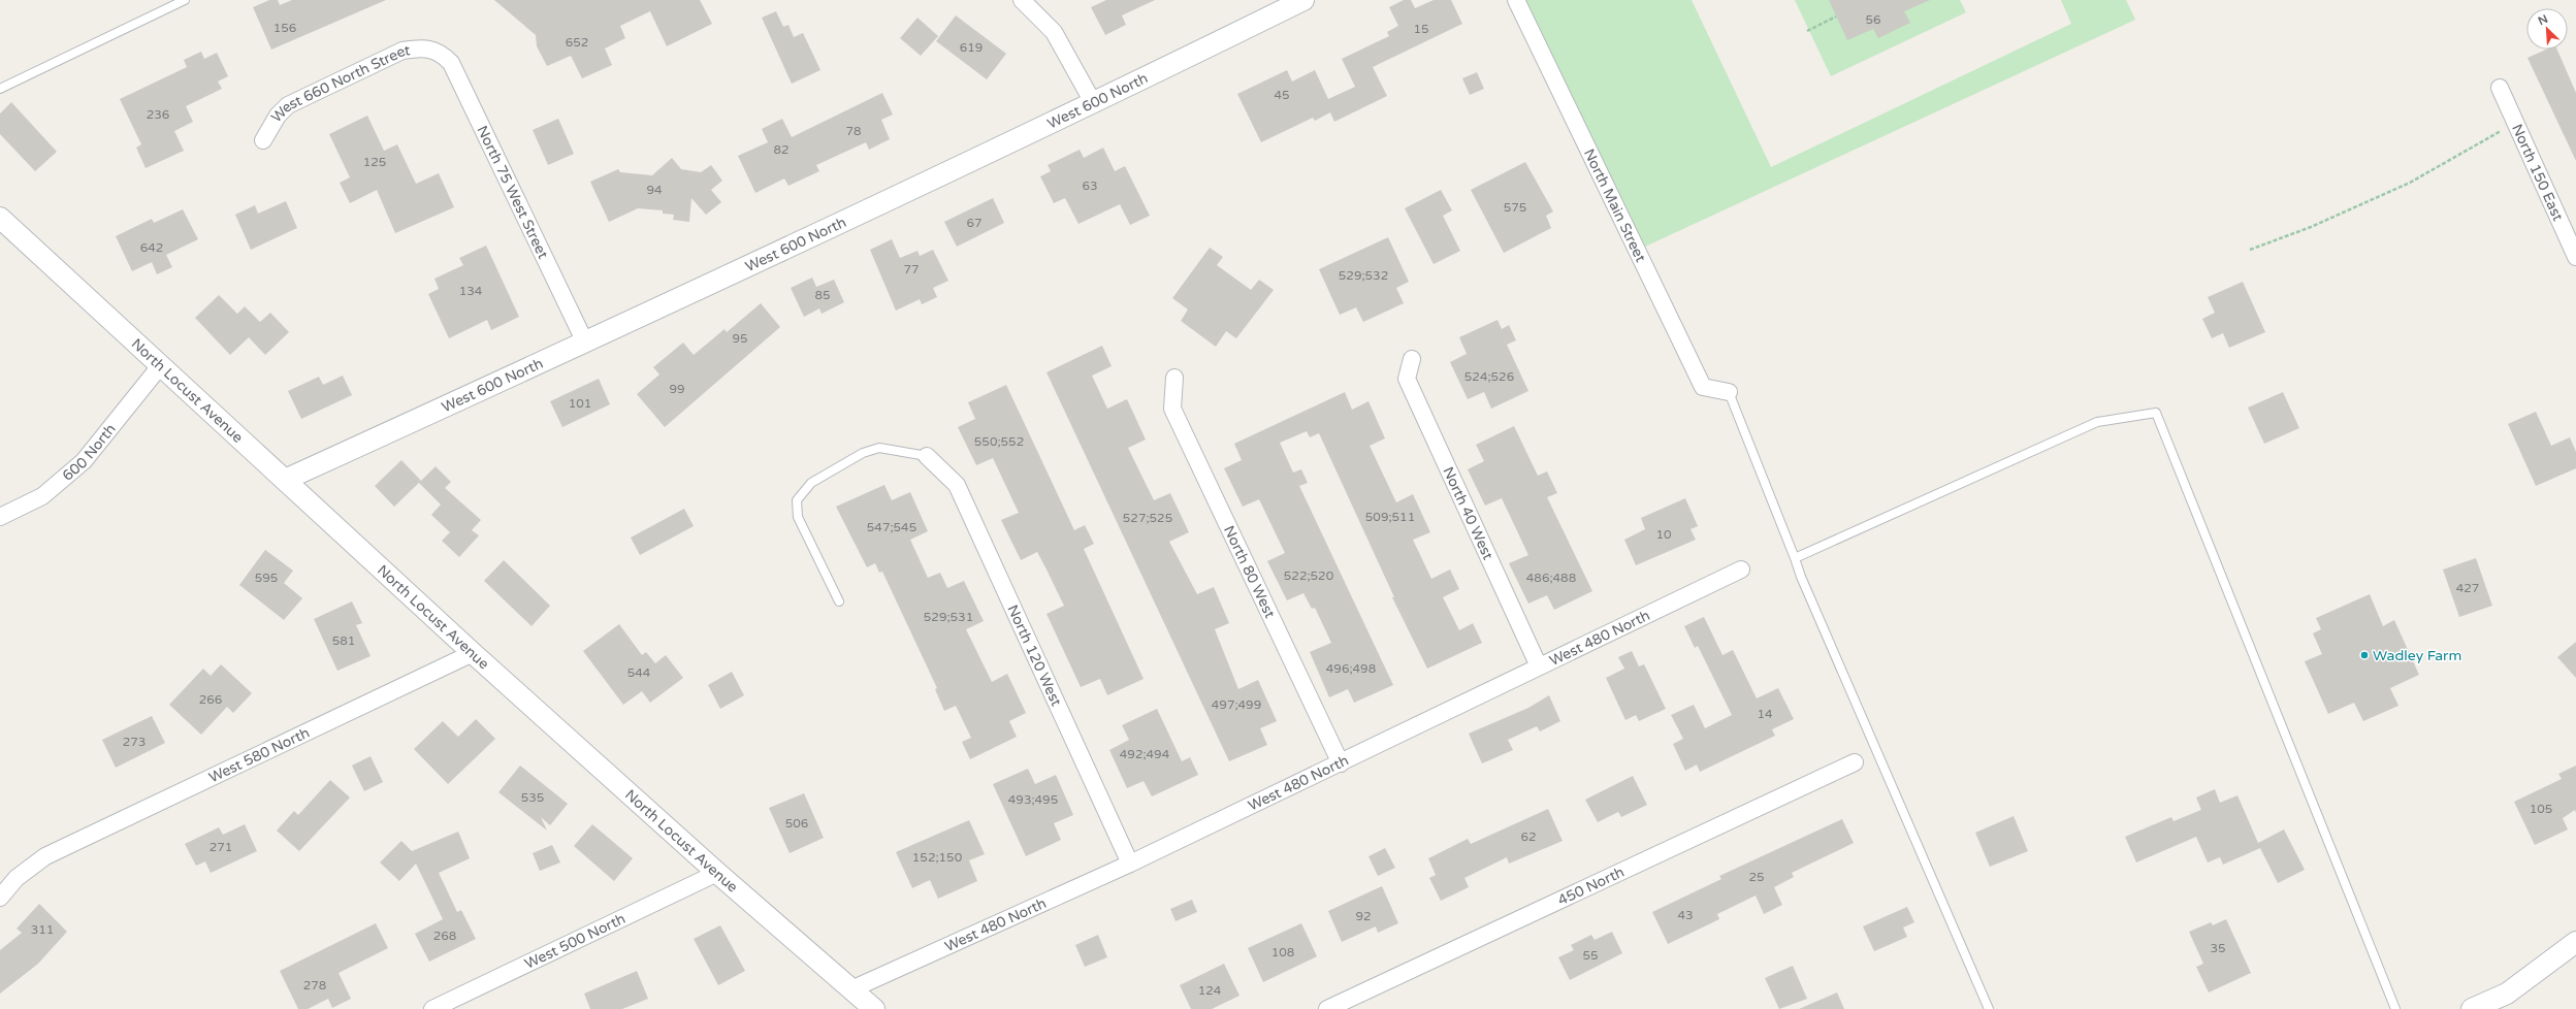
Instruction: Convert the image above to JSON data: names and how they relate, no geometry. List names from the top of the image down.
{
  "streets": {
    "street": [
      "West 660 North Street",
      "West 600 North",
      "North 150 East",
      "North 75 West Street",
      "North Main Street",
      "North Locust Avenue",
      "600 North",
      "North 40 West",
      "North 80 West",
      "West 480 North",
      "North 120 West",
      "West 580 North",
      "450 North",
      "West 500 North"
    ]
  },
  "crossings": [
    ["West 660 North Street", "North 75 West Street"],
    ["West 600 North", "North 75 West Street"],
    ["West 600 North", "North Locust Avenue"],
    ["North Locust Avenue", "600 North"],
    ["North Locust Avenue", "West 480 North"],
    ["North Locust Avenue", "West 580 North"],
    ["North Locust Avenue", "West 500 North"],
    ["North 40 West", "West 480 North"],
    ["North 80 West", "West 480 North"],
    ["West 480 North", "North 120 West"]
  ],
  "places": ["Wadley Farm"],
  "house_numbers": [
    "56",
    "156",
    "15",
    "652",
    "619",
    "45",
    "236",
    "78",
    "82",
    "125",
    "63",
    "94",
    "575",
    "67",
    "642",
    "77",
    "529;532",
    "134",
    "85",
    "95",
    "524;526",
    "99",
    "101",
    "550;552",
    "509;511",
    "527;525",
    "547;545",
    "10",
    "522;520",
    "595",
    "486;488",
    "427",
    "529;531",
    "581",
    "496;498",
    "544",
    "266",
    "497;499",
    "14",
    "273",
    "492;494",
    "535",
    "493;495",
    "105",
    "506",
    "62",
    "271",
    "152;150",
    "25",
    "43",
    "92",
    "311",
    "268",
    "35",
    "108",
    "55",
    "278",
    "124"
  ],
  "north": "top left"
}
